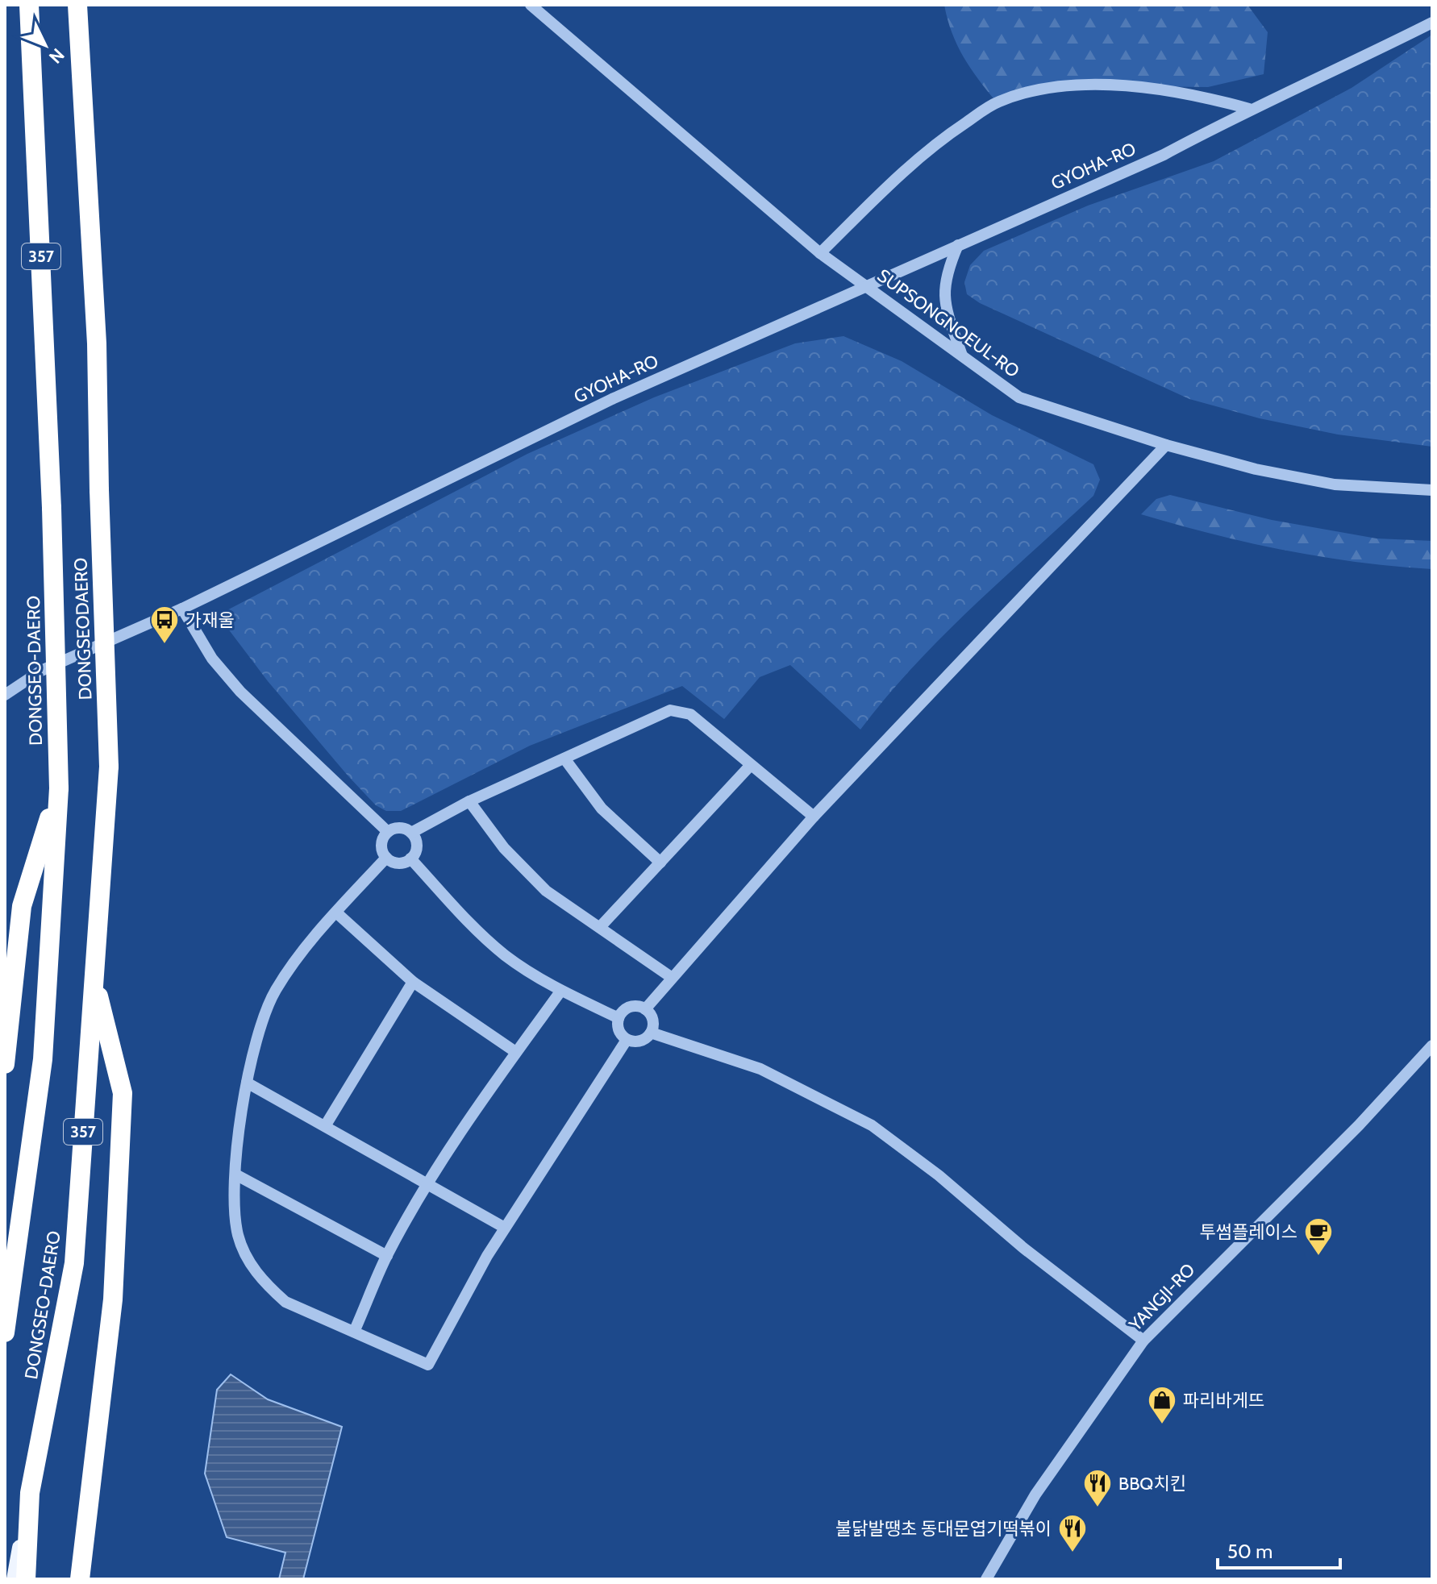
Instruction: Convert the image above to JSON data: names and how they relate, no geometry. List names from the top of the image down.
{
  "streets": {
    "highway": ["357", "DONGSEODAERO", "DONGSEO-DAERO"],
    "street": ["GYOHA-RO", "SUPSONGNOEUL-RO", "YANGJI-RO"]
  },
  "crossings": [
    ["GYOHA-RO", "SUPSONGNOEUL-RO"],
    ["357", "DONGSEO-DAERO"],
    ["DONGSEODAERO", "DONGSEO-DAERO"]
  ],
  "places": {
    "bus stop": ["가재울"],
    "cafe": ["투썸플레이스"],
    "shop": ["파리바게뜨"],
    "restaurant": ["BBQ치킨", "불닭발땡초 동대문엽기떡볶이"]
  },
  "scale_bar": "50 m",
  "north": "bottom right"
}
